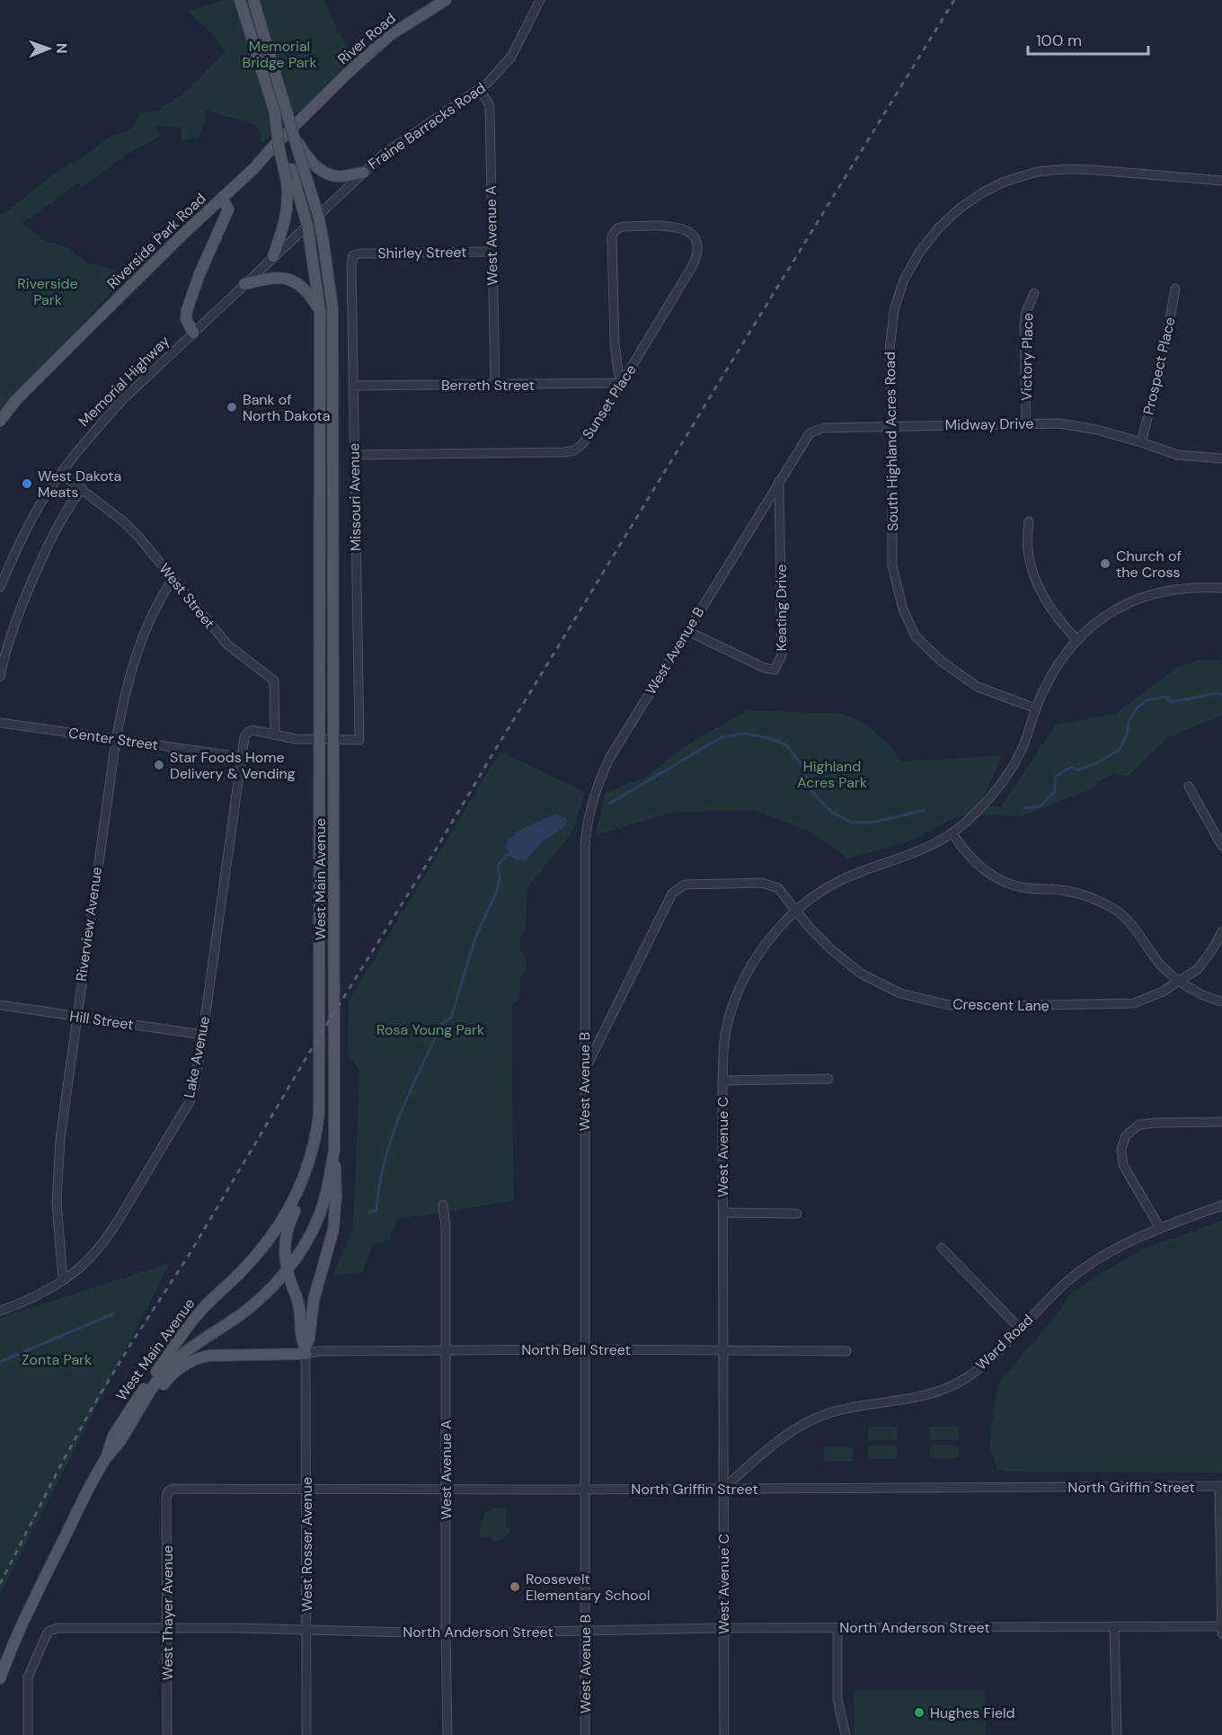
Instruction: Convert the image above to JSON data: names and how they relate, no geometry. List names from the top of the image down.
{
  "streets": {
    "main road": ["River Road", "Riverside Park Road", "West Main Avenue"],
    "street": [
      "Fraine Barracks Road",
      "West Avenue A",
      "Shirley Street",
      "Victory Place",
      "Prospect Place",
      "Memorial Highway",
      "Berreth Street",
      "Sunset Place",
      "Midway Drive",
      "South Highland Acres Road",
      "Missouri Avenue",
      "West Street",
      "Keating Drive",
      "West Avenue B",
      "Center Street",
      "Riverview Avenue",
      "Crescent Lane",
      "Hill Street",
      "Lake Avenue",
      "West Avenue C",
      "Ward Road",
      "North Bell Street",
      "North Griffin Street",
      "West Rosser Avenue",
      "West Thayer Avenue",
      "North Anderson Street"
    ]
  },
  "crossings": [
    ["River Road", "Riverside Park Road"],
    ["Fraine Barracks Road", "West Avenue A"],
    ["Fraine Barracks Road", "Memorial Highway"],
    ["Fraine Barracks Road", "West Main Avenue"],
    ["West Avenue A", "Shirley Street"],
    ["West Avenue A", "Berreth Street"],
    ["West Avenue A", "North Bell Street"],
    ["West Avenue A", "North Griffin Street"],
    ["West Avenue A", "North Anderson Street"],
    ["Shirley Street", "Missouri Avenue"],
    ["Victory Place", "Midway Drive"],
    ["Prospect Place", "Midway Drive"],
    ["Memorial Highway", "West Street"],
    ["Memorial Highway", "West Main Avenue"],
    ["Berreth Street", "Sunset Place"],
    ["Berreth Street", "Missouri Avenue"],
    ["Sunset Place", "Missouri Avenue"],
    ["Midway Drive", "South Highland Acres Road"],
    ["Midway Drive", "Keating Drive"],
    ["Midway Drive", "West Avenue B"],
    ["South Highland Acres Road", "West Avenue C"],
    ["Missouri Avenue", "West Main Avenue"],
    ["West Street", "Riverview Avenue"],
    ["Keating Drive", "West Avenue B"],
    ["West Avenue B", "Crescent Lane"],
    ["West Avenue B", "North Bell Street"],
    ["West Avenue B", "North Griffin Street"],
    ["West Avenue B", "North Anderson Street"],
    ["Center Street", "Riverview Avenue"],
    ["Center Street", "Lake Avenue"],
    ["Riverview Avenue", "Hill Street"],
    ["Riverview Avenue", "Lake Avenue"],
    ["Crescent Lane", "West Avenue C"],
    ["Hill Street", "Lake Avenue"],
    ["West Avenue C", "Ward Road"],
    ["West Avenue C", "North Bell Street"],
    ["West Avenue C", "North Griffin Street"],
    ["West Avenue C", "North Anderson Street"],
    ["Ward Road", "North Griffin Street"],
    ["North Bell Street", "West Rosser Avenue"],
    ["North Griffin Street", "West Rosser Avenue"],
    ["North Griffin Street", "West Thayer Avenue"],
    ["West Rosser Avenue", "North Anderson Street"],
    ["West Thayer Avenue", "North Anderson Street"]
  ],
  "parks": [
    "Memorial Bridge Park",
    "Riverside Park",
    "Highland Acres Park",
    "Rosa Young Park",
    "Zonta Park"
  ],
  "places": [
    "Bank of North Dakota",
    "West Dakota Meats",
    "Church of the Cross",
    "Star Foods Home Delivery & Vending",
    "Roosevelt Elementary School",
    "Hughes Field"
  ],
  "scale_bar": "100 m",
  "north": "right"
}
